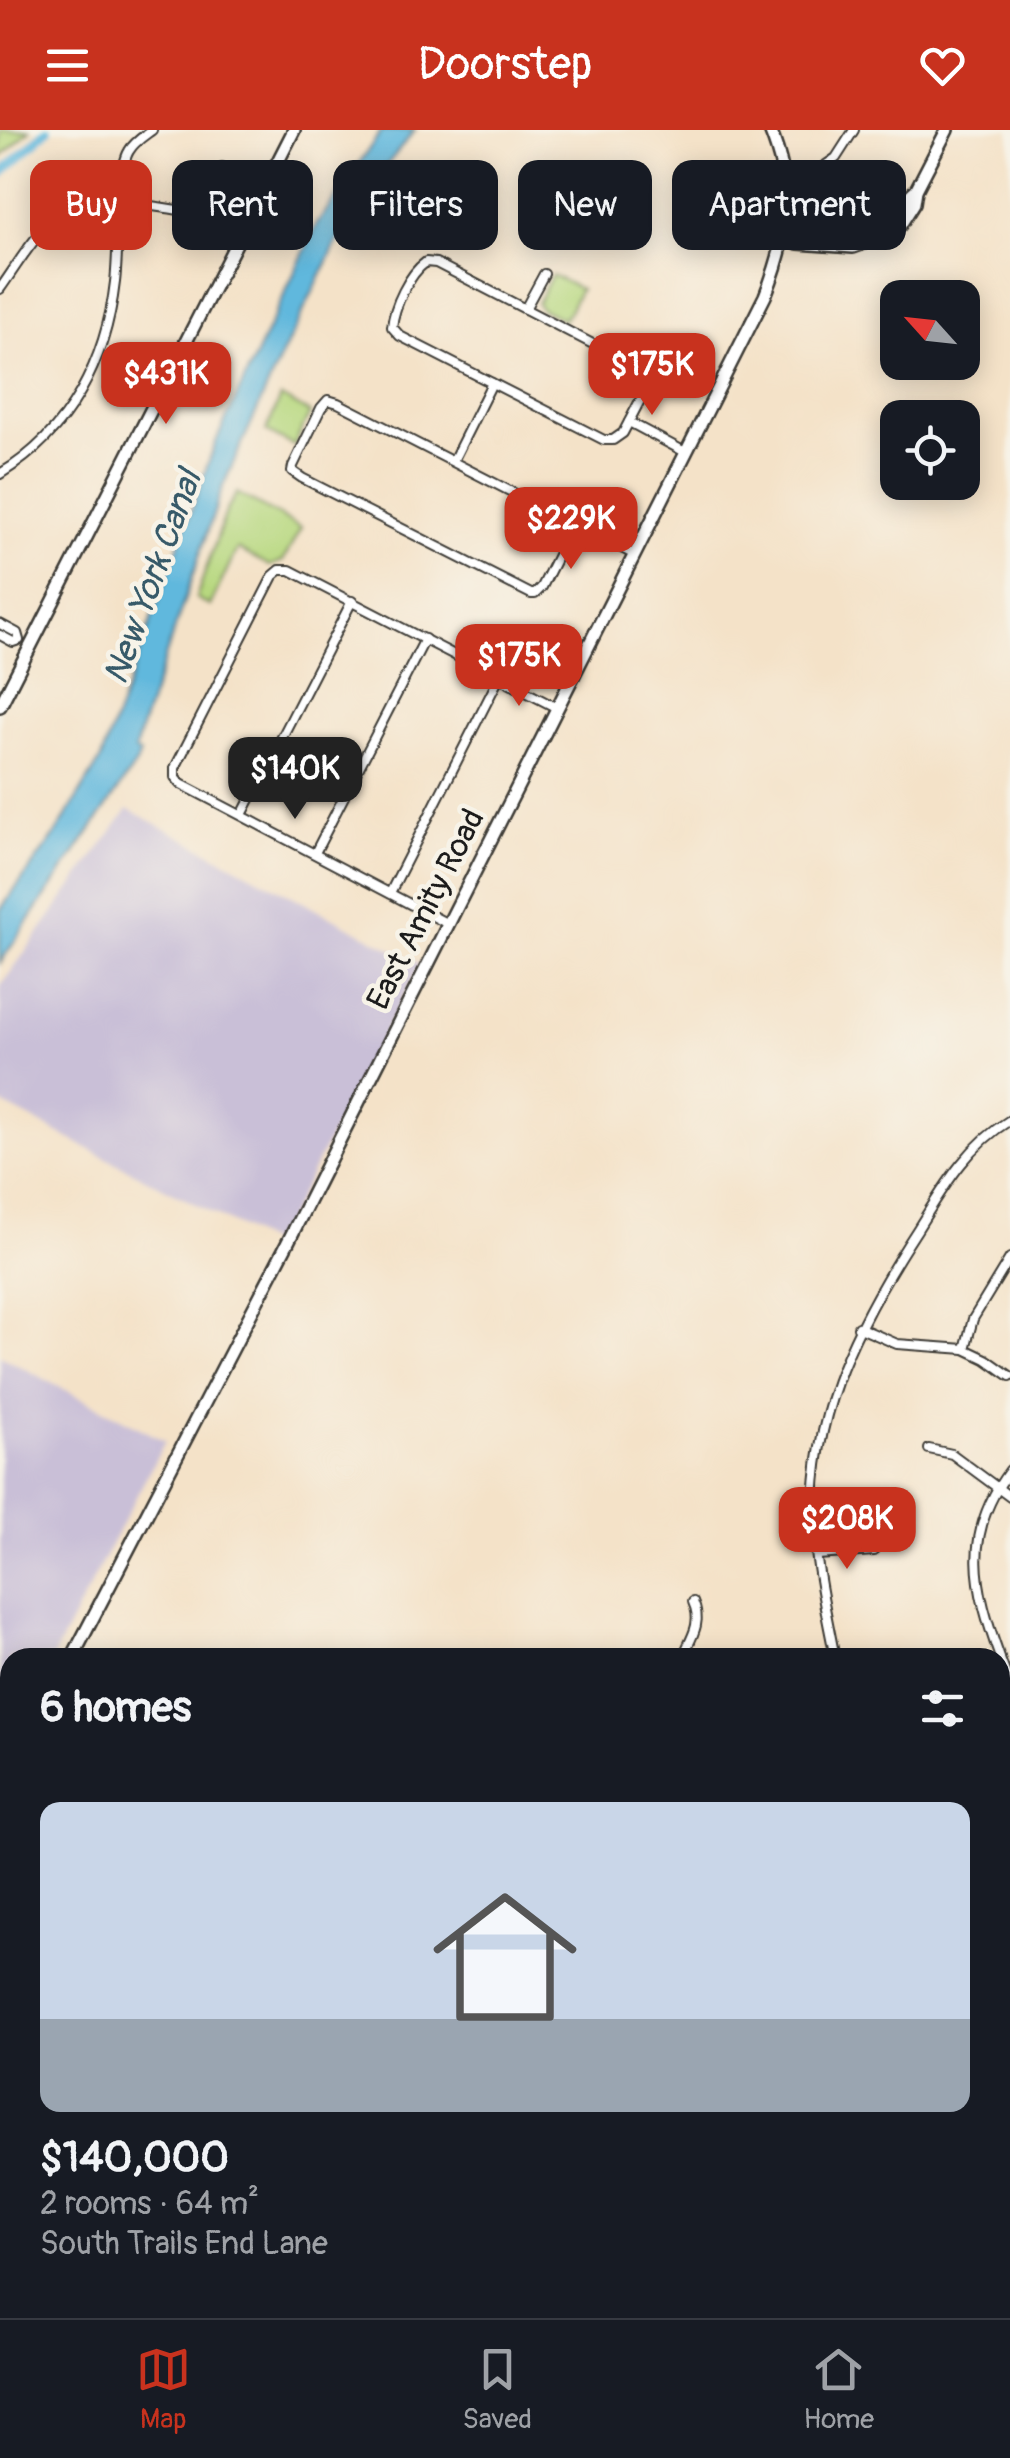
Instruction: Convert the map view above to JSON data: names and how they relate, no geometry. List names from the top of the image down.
{
  "streets": {
    "street": ["East Amity Road"]
  },
  "water": ["New York Canal"],
  "north": "top left",
  "page": {
    "header": "Doorstep",
    "chip": [
      "Buy",
      "Rent",
      "Filters",
      "New",
      "Apartment"
    ],
    "price": [
      "$175K",
      "$431K",
      "$229K",
      "$175K",
      "$140K",
      "$208K"
    ],
    "heading": "6 homes",
    "list": [
      {
        "name": "$140,000",
        "note": "2 rooms · 64 m² · South Trails End Lane"
      }
    ],
    "tabs": ["Map", "Saved", "Home"]
  }
}
